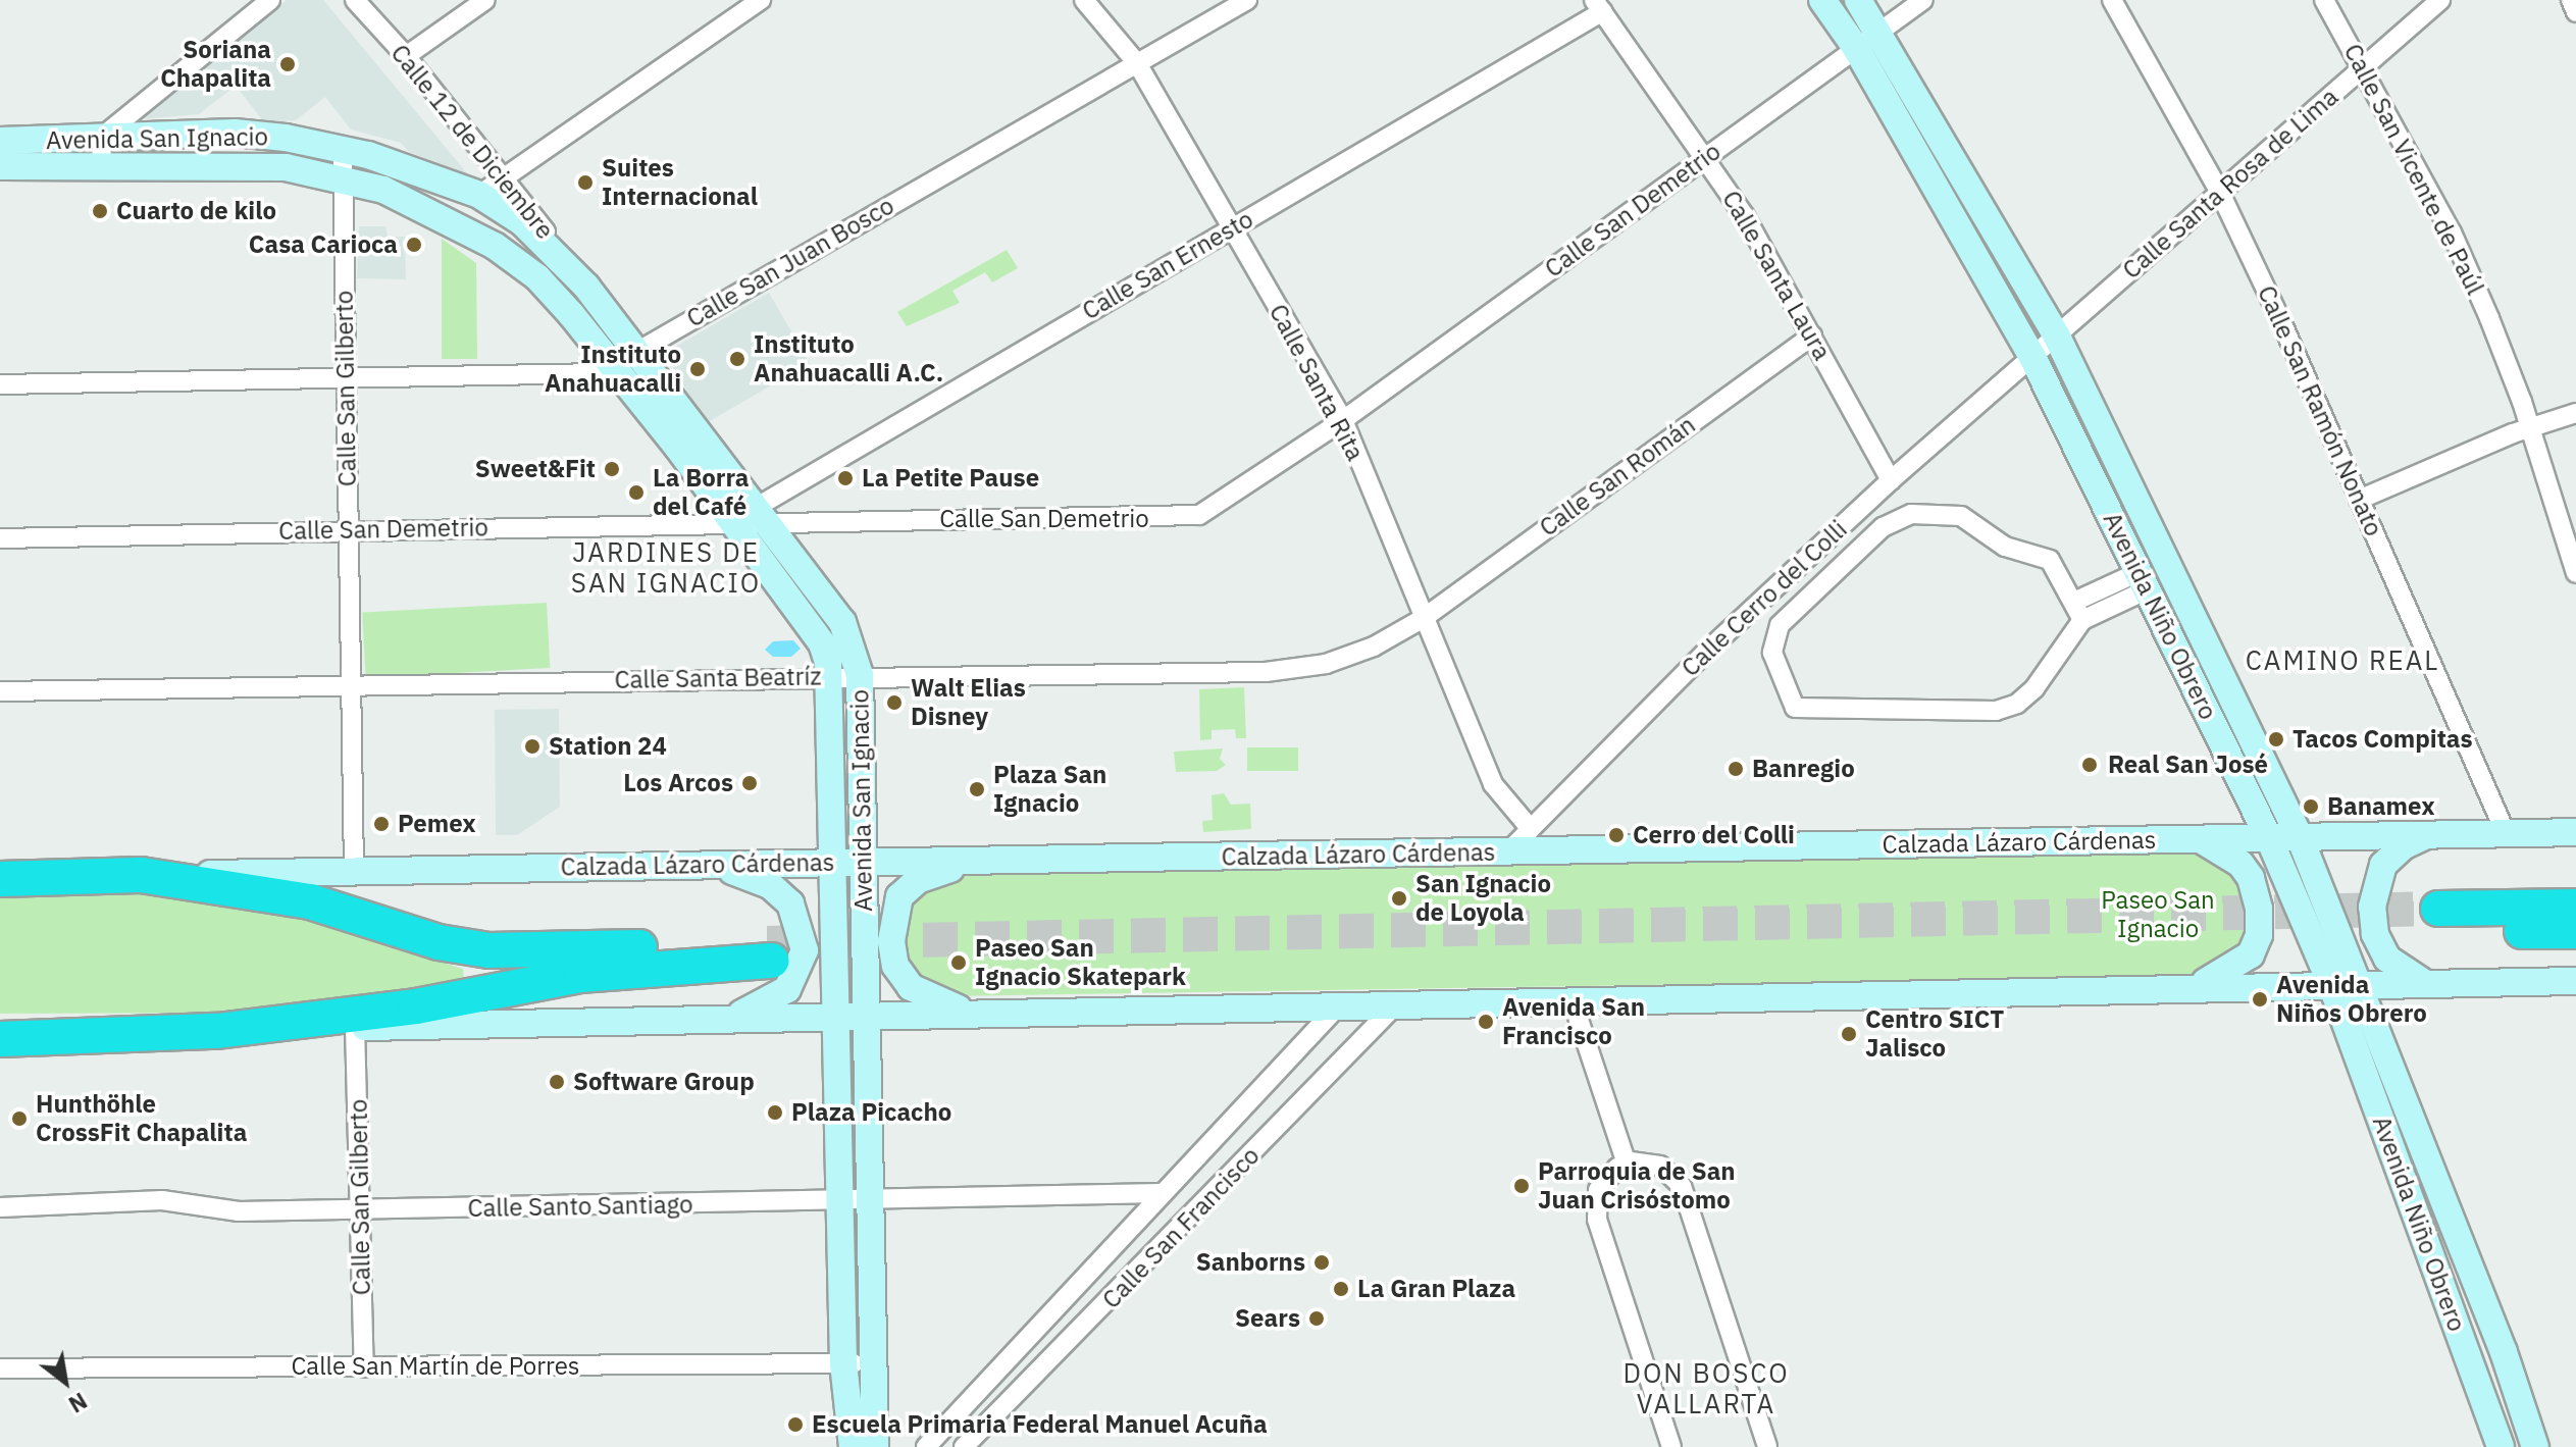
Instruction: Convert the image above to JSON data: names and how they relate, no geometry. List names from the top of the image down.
{
  "streets": {
    "highway": ["Calzada Lázaro Cárdenas"],
    "street": [
      "Avenida San Ignacio",
      "Calle 12 de Diciembre",
      "Calle San Vicente de Paúl",
      "Calle Santa Rosa de Lima",
      "Calle San Demetrio",
      "Calle San Juan Bosco",
      "Calle San Ernesto",
      "Calle Santa Laura",
      "Calle Santa Rita",
      "Calle San Gilberto",
      "Calle San Ramón Nonato",
      "Calle San Román",
      "Calle Cerro del Colli",
      "Avenida Niño Obrero",
      "Calle Santa Beatríz",
      "Calle Santo Santiago",
      "Calle San Francisco",
      "Calle San Martín de Porres"
    ]
  },
  "crossings": [
    ["Avenida San Ignacio", "Calle 12 de Diciembre"],
    ["Avenida San Ignacio", "Calle San Demetrio"],
    ["Avenida San Ignacio", "Calle San Juan Bosco"],
    ["Avenida San Ignacio", "Calle San Ernesto"],
    ["Avenida San Ignacio", "Calle San Gilberto"],
    ["Avenida San Ignacio", "Calle Santa Beatríz"],
    ["Avenida San Ignacio", "Calzada Lázaro Cárdenas"],
    ["Avenida San Ignacio", "Calle Santo Santiago"],
    ["Avenida San Ignacio", "Calle San Martín de Porres"],
    ["Calle San Vicente de Paúl", "Calle Santa Rosa de Lima"],
    ["Calle Santa Rosa de Lima", "Calle San Ramón Nonato"],
    ["Calle Santa Rosa de Lima", "Calle Cerro del Colli"],
    ["Calle Santa Rosa de Lima", "Avenida Niño Obrero"],
    ["Calle San Demetrio", "Calle San Ernesto"],
    ["Calle San Demetrio", "Calle Santa Laura"],
    ["Calle San Demetrio", "Calle Santa Rita"],
    ["Calle San Demetrio", "Calle San Gilberto"],
    ["Calle San Demetrio", "Avenida Niño Obrero"],
    ["Calle San Juan Bosco", "Calle Santa Rita"],
    ["Calle San Juan Bosco", "Calle San Gilberto"],
    ["Calle San Ernesto", "Calle Santa Laura"],
    ["Calle San Ernesto", "Calle Santa Rita"],
    ["Calle Santa Laura", "Calle San Román"],
    ["Calle Santa Laura", "Calle Cerro del Colli"],
    ["Calle Santa Rita", "Calle San Román"],
    ["Calle Santa Rita", "Calle Cerro del Colli"],
    ["Calle Santa Rita", "Calle Santa Beatríz"],
    ["Calle San Gilberto", "Calle Santa Beatríz"],
    ["Calle San Gilberto", "Calzada Lázaro Cárdenas"],
    ["Calle San Gilberto", "Calle Santo Santiago"],
    ["Calle San Gilberto", "Calle San Martín de Porres"],
    ["Calle San Ramón Nonato", "Calzada Lázaro Cárdenas"],
    ["Calle San Román", "Calle Santa Beatríz"],
    ["Calle Cerro del Colli", "Avenida Niño Obrero"],
    ["Calle Cerro del Colli", "Calzada Lázaro Cárdenas"],
    ["Avenida Niño Obrero", "Calzada Lázaro Cárdenas"],
    ["Calzada Lázaro Cárdenas", "Calle San Francisco"],
    ["Calle Santo Santiago", "Calle San Francisco"]
  ],
  "districts": ["JARDINES DE SAN IGNACIO", "CAMINO REAL", "DON BOSCO VALLARTA"],
  "parks": ["Paseo San Ignacio"],
  "places": [
    "Soriana Chapalita",
    "Suites Internacional",
    "Cuarto de kilo",
    "Casa Carioca",
    "Instituto Anahuacalli A.C.",
    "Instituto Anahuacalli",
    "Sweet&Fit",
    "La Petite Pause",
    "La Borra del Café",
    "Walt Elias Disney",
    "Tacos Compitas",
    "Station 24",
    "Real San José",
    "Banregio",
    "Los Arcos",
    "Plaza San Ignacio",
    "Banamex",
    "Pemex",
    "Cerro del Colli",
    "San Ignacio de Loyola",
    "Paseo San Ignacio Skatepark",
    "Avenida Niños Obrero",
    "Avenida San Francisco",
    "Centro SICT Jalisco",
    "Software Group",
    "Plaza Picacho",
    "Hunthöhle CrossFit Chapalita",
    "Parroquia de San Juan Crisóstomo",
    "Sanborns",
    "La Gran Plaza",
    "Sears",
    "Escuela Primaria Federal Manuel Acuña"
  ],
  "north": "bottom right"
}
